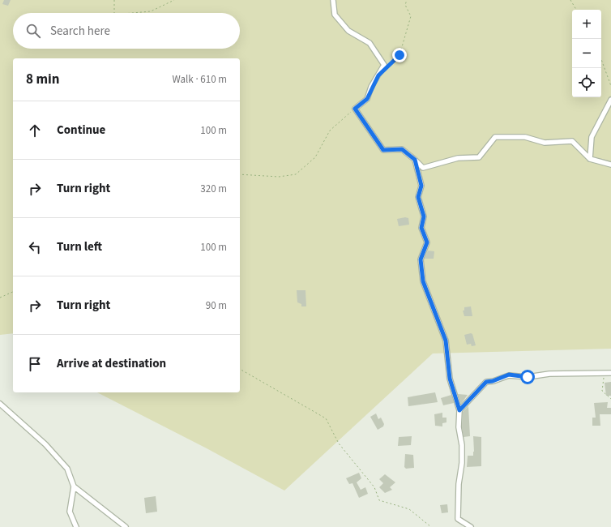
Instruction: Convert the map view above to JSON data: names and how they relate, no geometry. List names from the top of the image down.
{
  "page": {
    "map_buttons": ["+", "−"],
    "search": "Search here",
    "heading": ["8 min", "Walk · 610 m"],
    "list": [
      ["Continue", "100 m"],
      ["Turn right", "320 m"],
      ["Turn left", "100 m"],
      ["Turn right", "90 m"],
      "Arrive at destination"
    ]
  }
}
